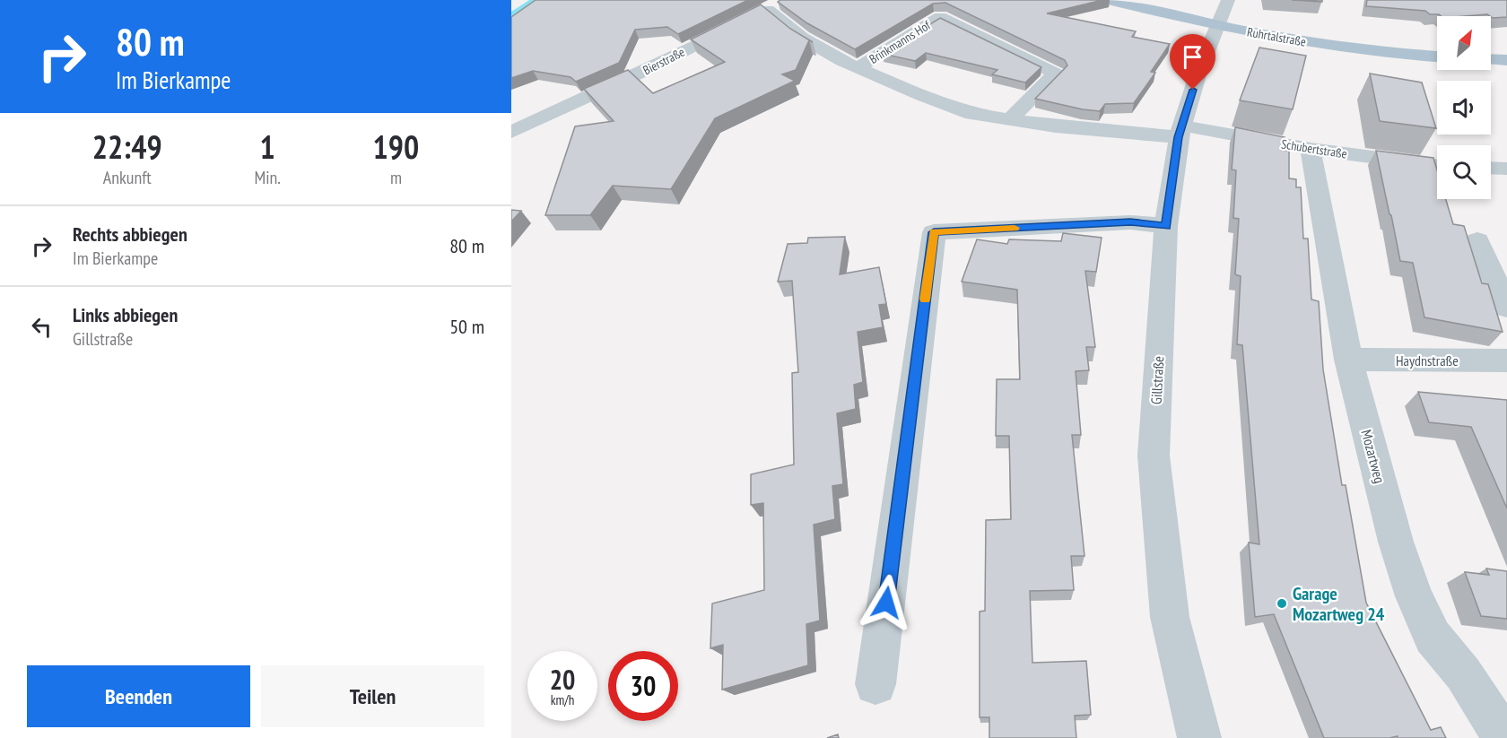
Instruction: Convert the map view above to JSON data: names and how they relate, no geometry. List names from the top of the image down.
{
  "streets": {
    "main road": ["Ruhrtalstraße"],
    "street": [
      "Brinkmanns Hof",
      "Bierstraße",
      "Schubertstraße",
      "Haydnstraße",
      "Gillstraße",
      "Mozartweg"
    ]
  },
  "crossings": [
    ["Ruhrtalstraße", "Gillstraße"],
    ["Brinkmanns Hof", "Bierstraße"],
    ["Brinkmanns Hof", "Schubertstraße"],
    ["Brinkmanns Hof", "Gillstraße"],
    ["Schubertstraße", "Gillstraße"],
    ["Schubertstraße", "Mozartweg"],
    ["Haydnstraße", "Mozartweg"]
  ],
  "places": ["Garage Mozartweg 24"],
  "north": "top right",
  "page": {
    "turn": ["80 m", "Im Bierkampe"],
    "eta": [
      "22:49",
      "Ankunft",
      "1",
      "Min.",
      "190",
      "m"
    ],
    "list": [
      {
        "name": "Rechts abbiegen",
        "note": "Im Bierkampe",
        "value": "80 m"
      },
      {
        "name": "Links abbiegen",
        "note": "Gillstraße",
        "value": "50 m"
      }
    ],
    "speed": "20 km/h",
    "limit": "30",
    "buttons": ["Beenden", "Teilen"]
  }
}
